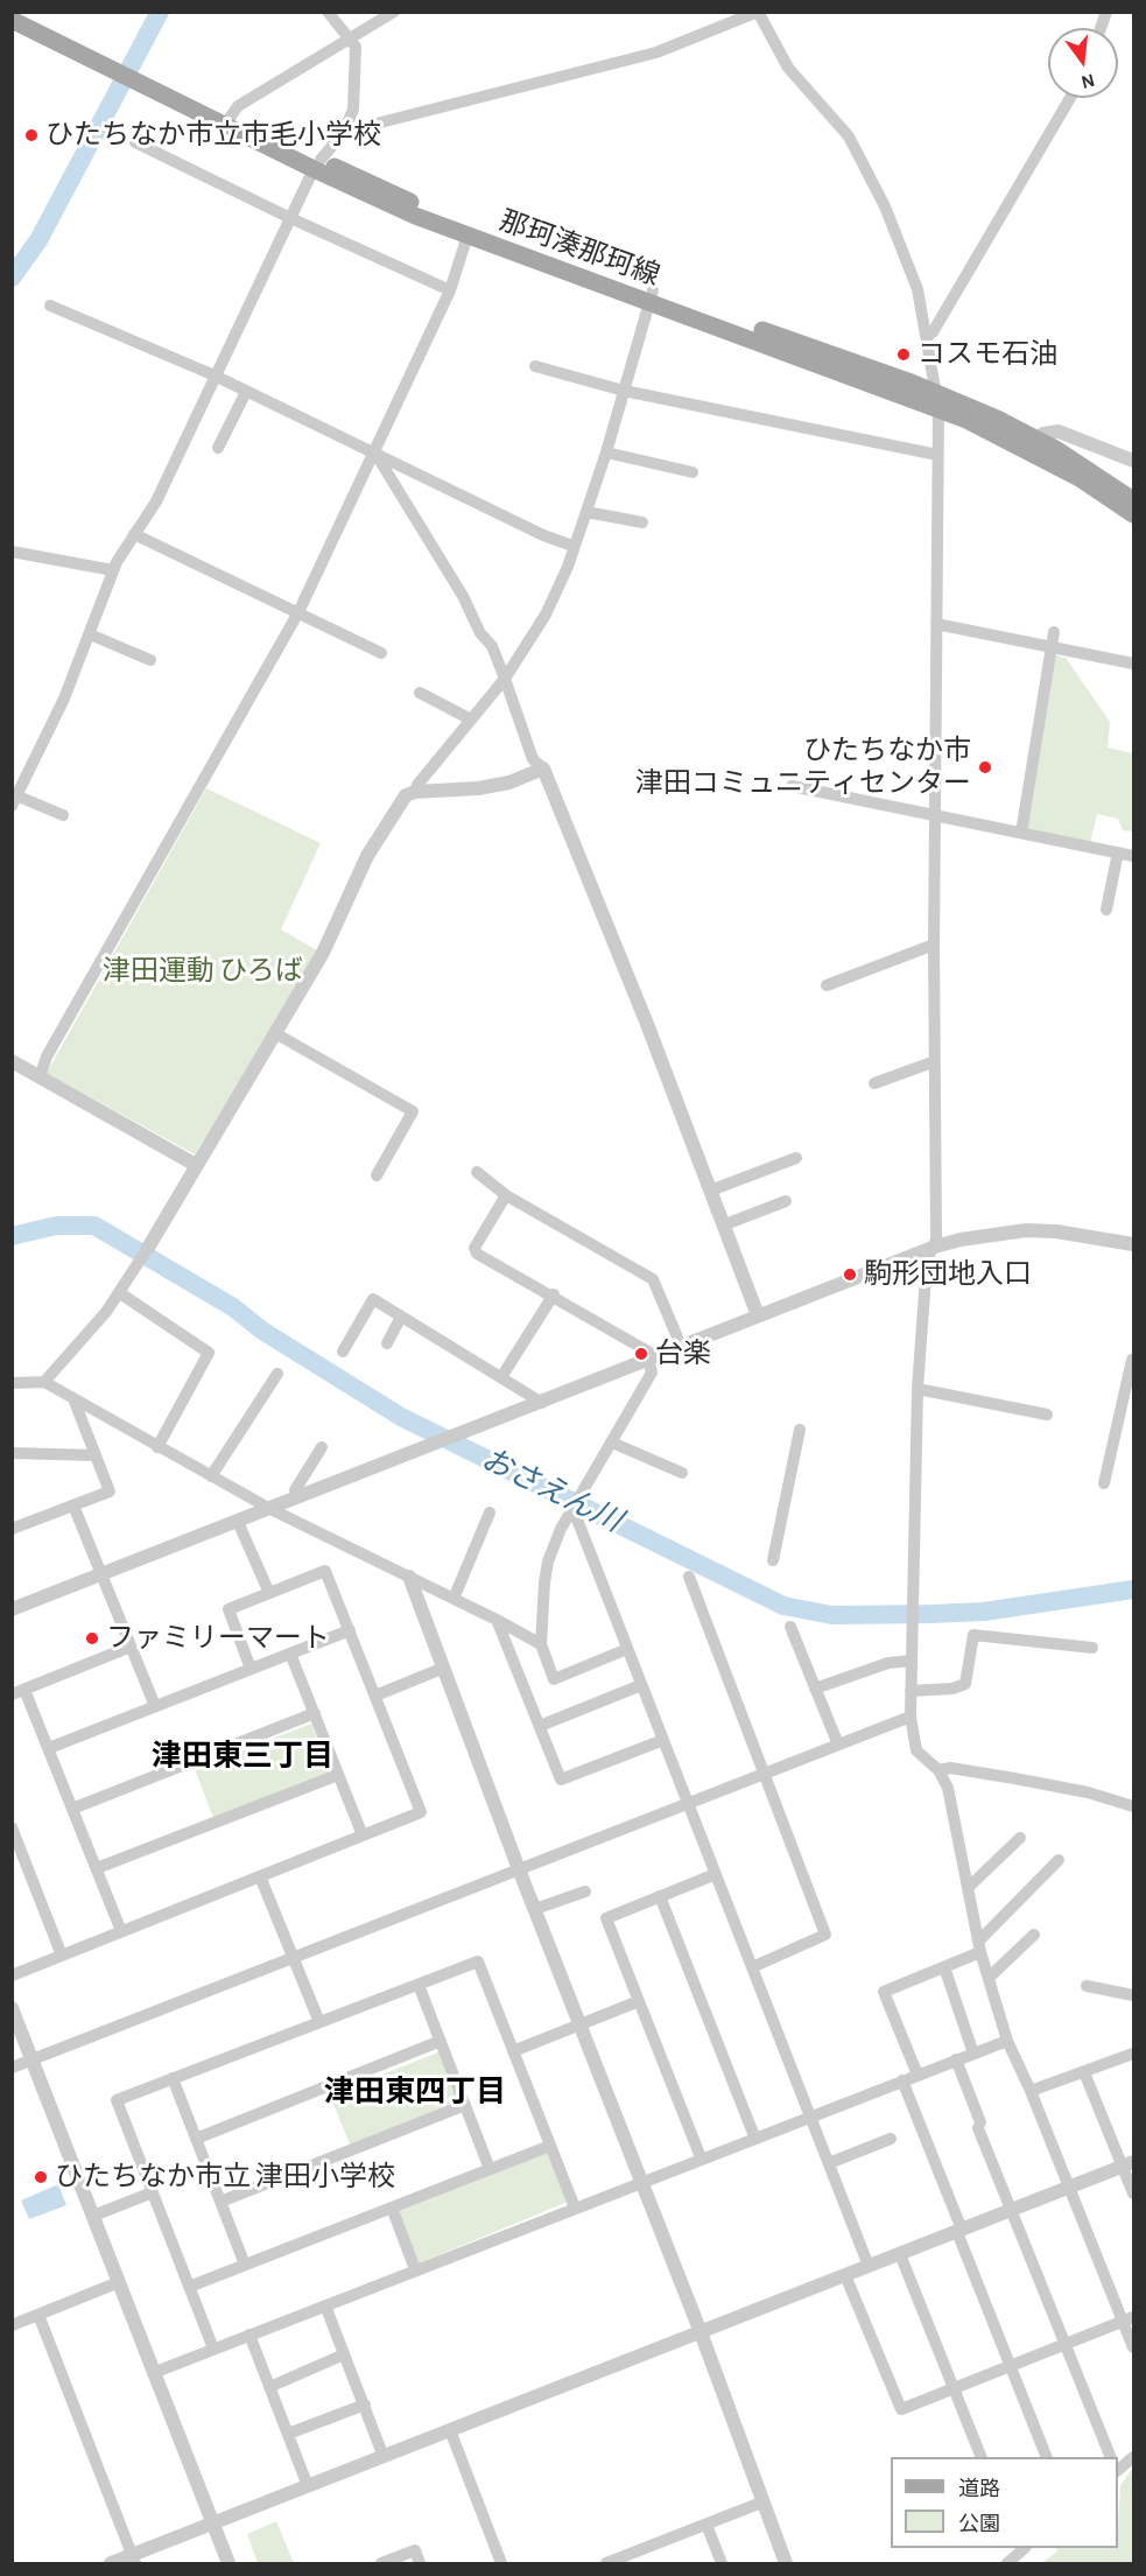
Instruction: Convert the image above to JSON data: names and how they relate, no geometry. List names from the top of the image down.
{
  "streets": {
    "main road": ["那珂湊那珂線"]
  },
  "districts": ["津田東三丁目", "津田東四丁目"],
  "water": ["おさえん川"],
  "parks": ["津田運動 ひろば"],
  "places": [
    "ひたちなか市立市毛小学校",
    "コスモ石油",
    "ひたちなか市 津田コミュニティセンター",
    "駒形団地入口",
    "台楽",
    "ファミリーマート",
    "ひたちなか市立 津田小学校"
  ],
  "legend": ["道路", "公園"],
  "north": "bottom"
}
